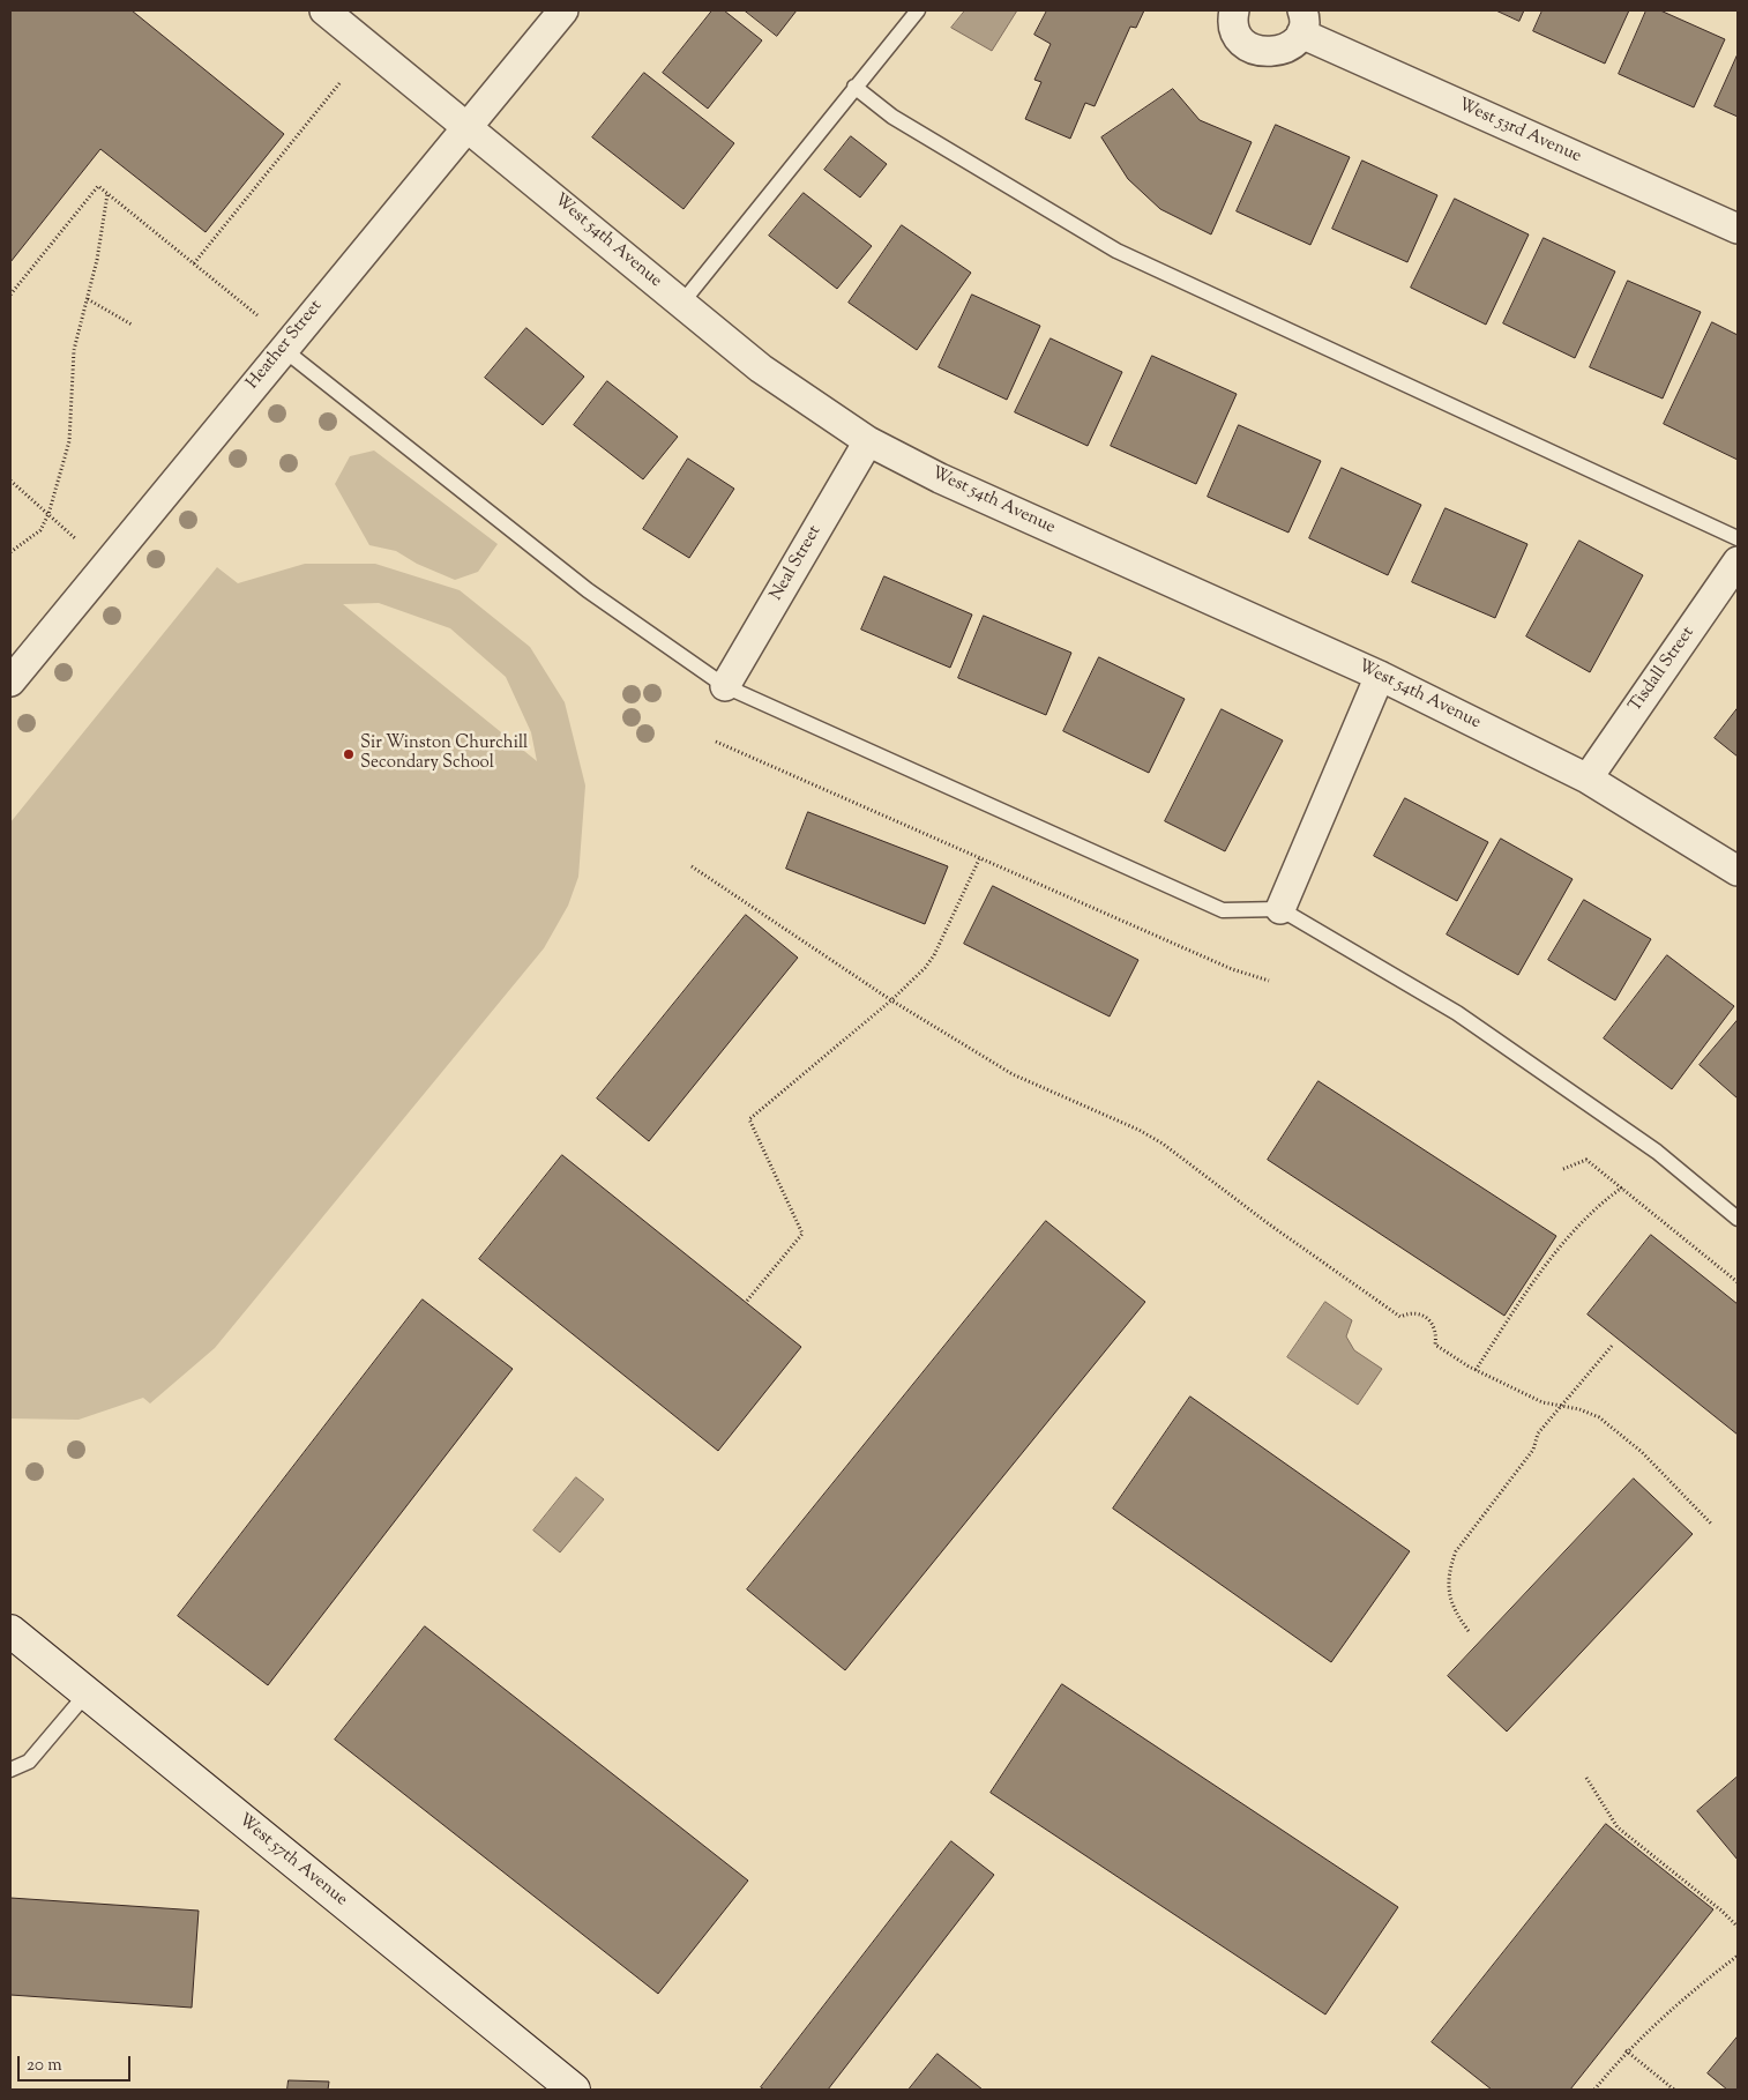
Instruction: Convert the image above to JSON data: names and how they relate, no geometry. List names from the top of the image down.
{
  "streets": {
    "street": [
      "West 53rd Avenue",
      "West 54th Avenue",
      "Heather Street",
      "Neal Street",
      "Tisdall Street",
      "West 57th Avenue"
    ]
  },
  "crossings": [
    ["West 54th Avenue", "Heather Street"],
    ["West 54th Avenue", "Neal Street"],
    ["West 54th Avenue", "Tisdall Street"]
  ],
  "places": ["Sir Winston Churchill Secondary School"],
  "scale_bar": "20 m"
}
